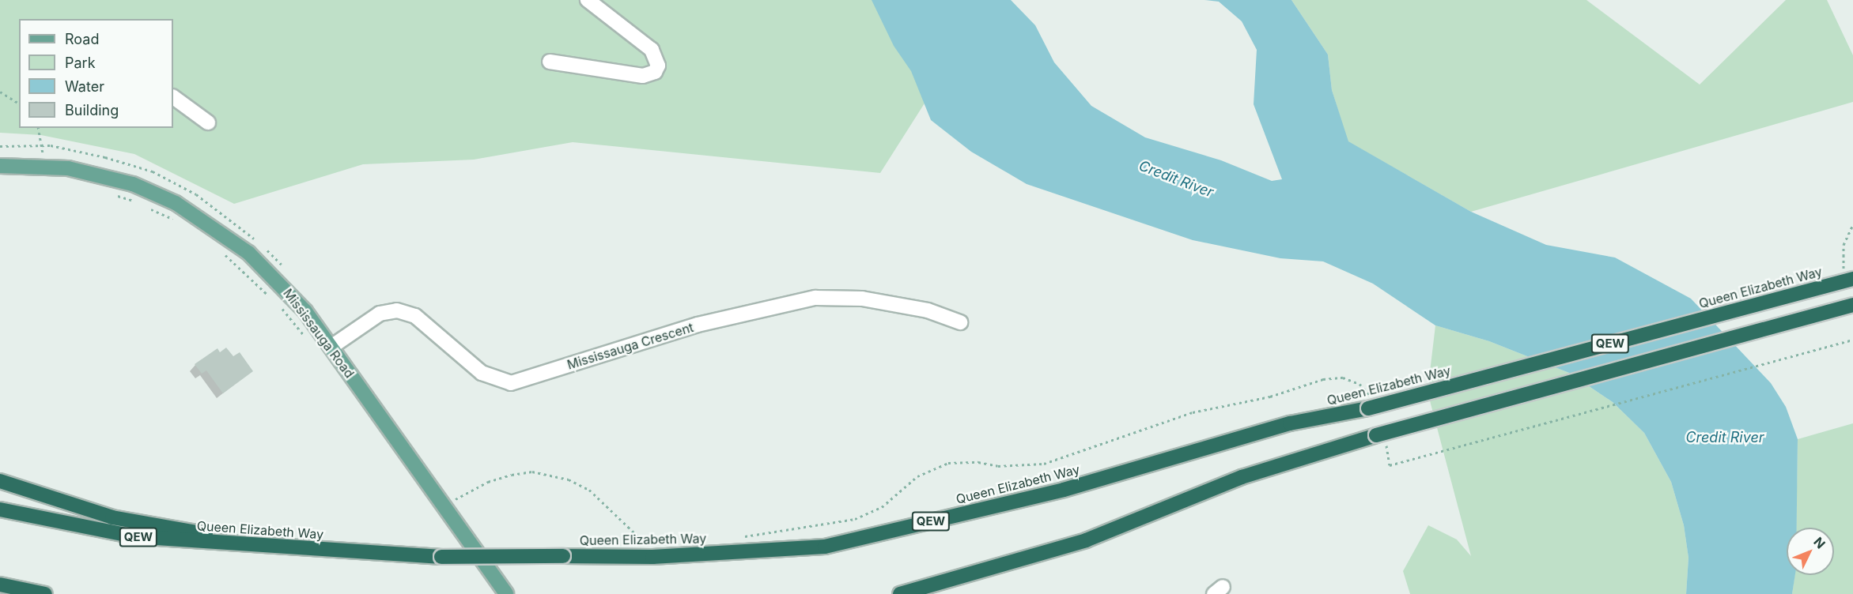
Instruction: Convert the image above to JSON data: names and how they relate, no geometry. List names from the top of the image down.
{
  "streets": {
    "highway": ["Queen Elizabeth Way", "QEW"],
    "main road": ["Mississauga Road"],
    "street": ["Mississauga Crescent"]
  },
  "crossings": [
    ["Mississauga Road", "Mississauga Crescent"]
  ],
  "water": ["Credit River"],
  "legend": [
    "Road",
    "Park",
    "Water",
    "Building"
  ],
  "north": "top right"
}
